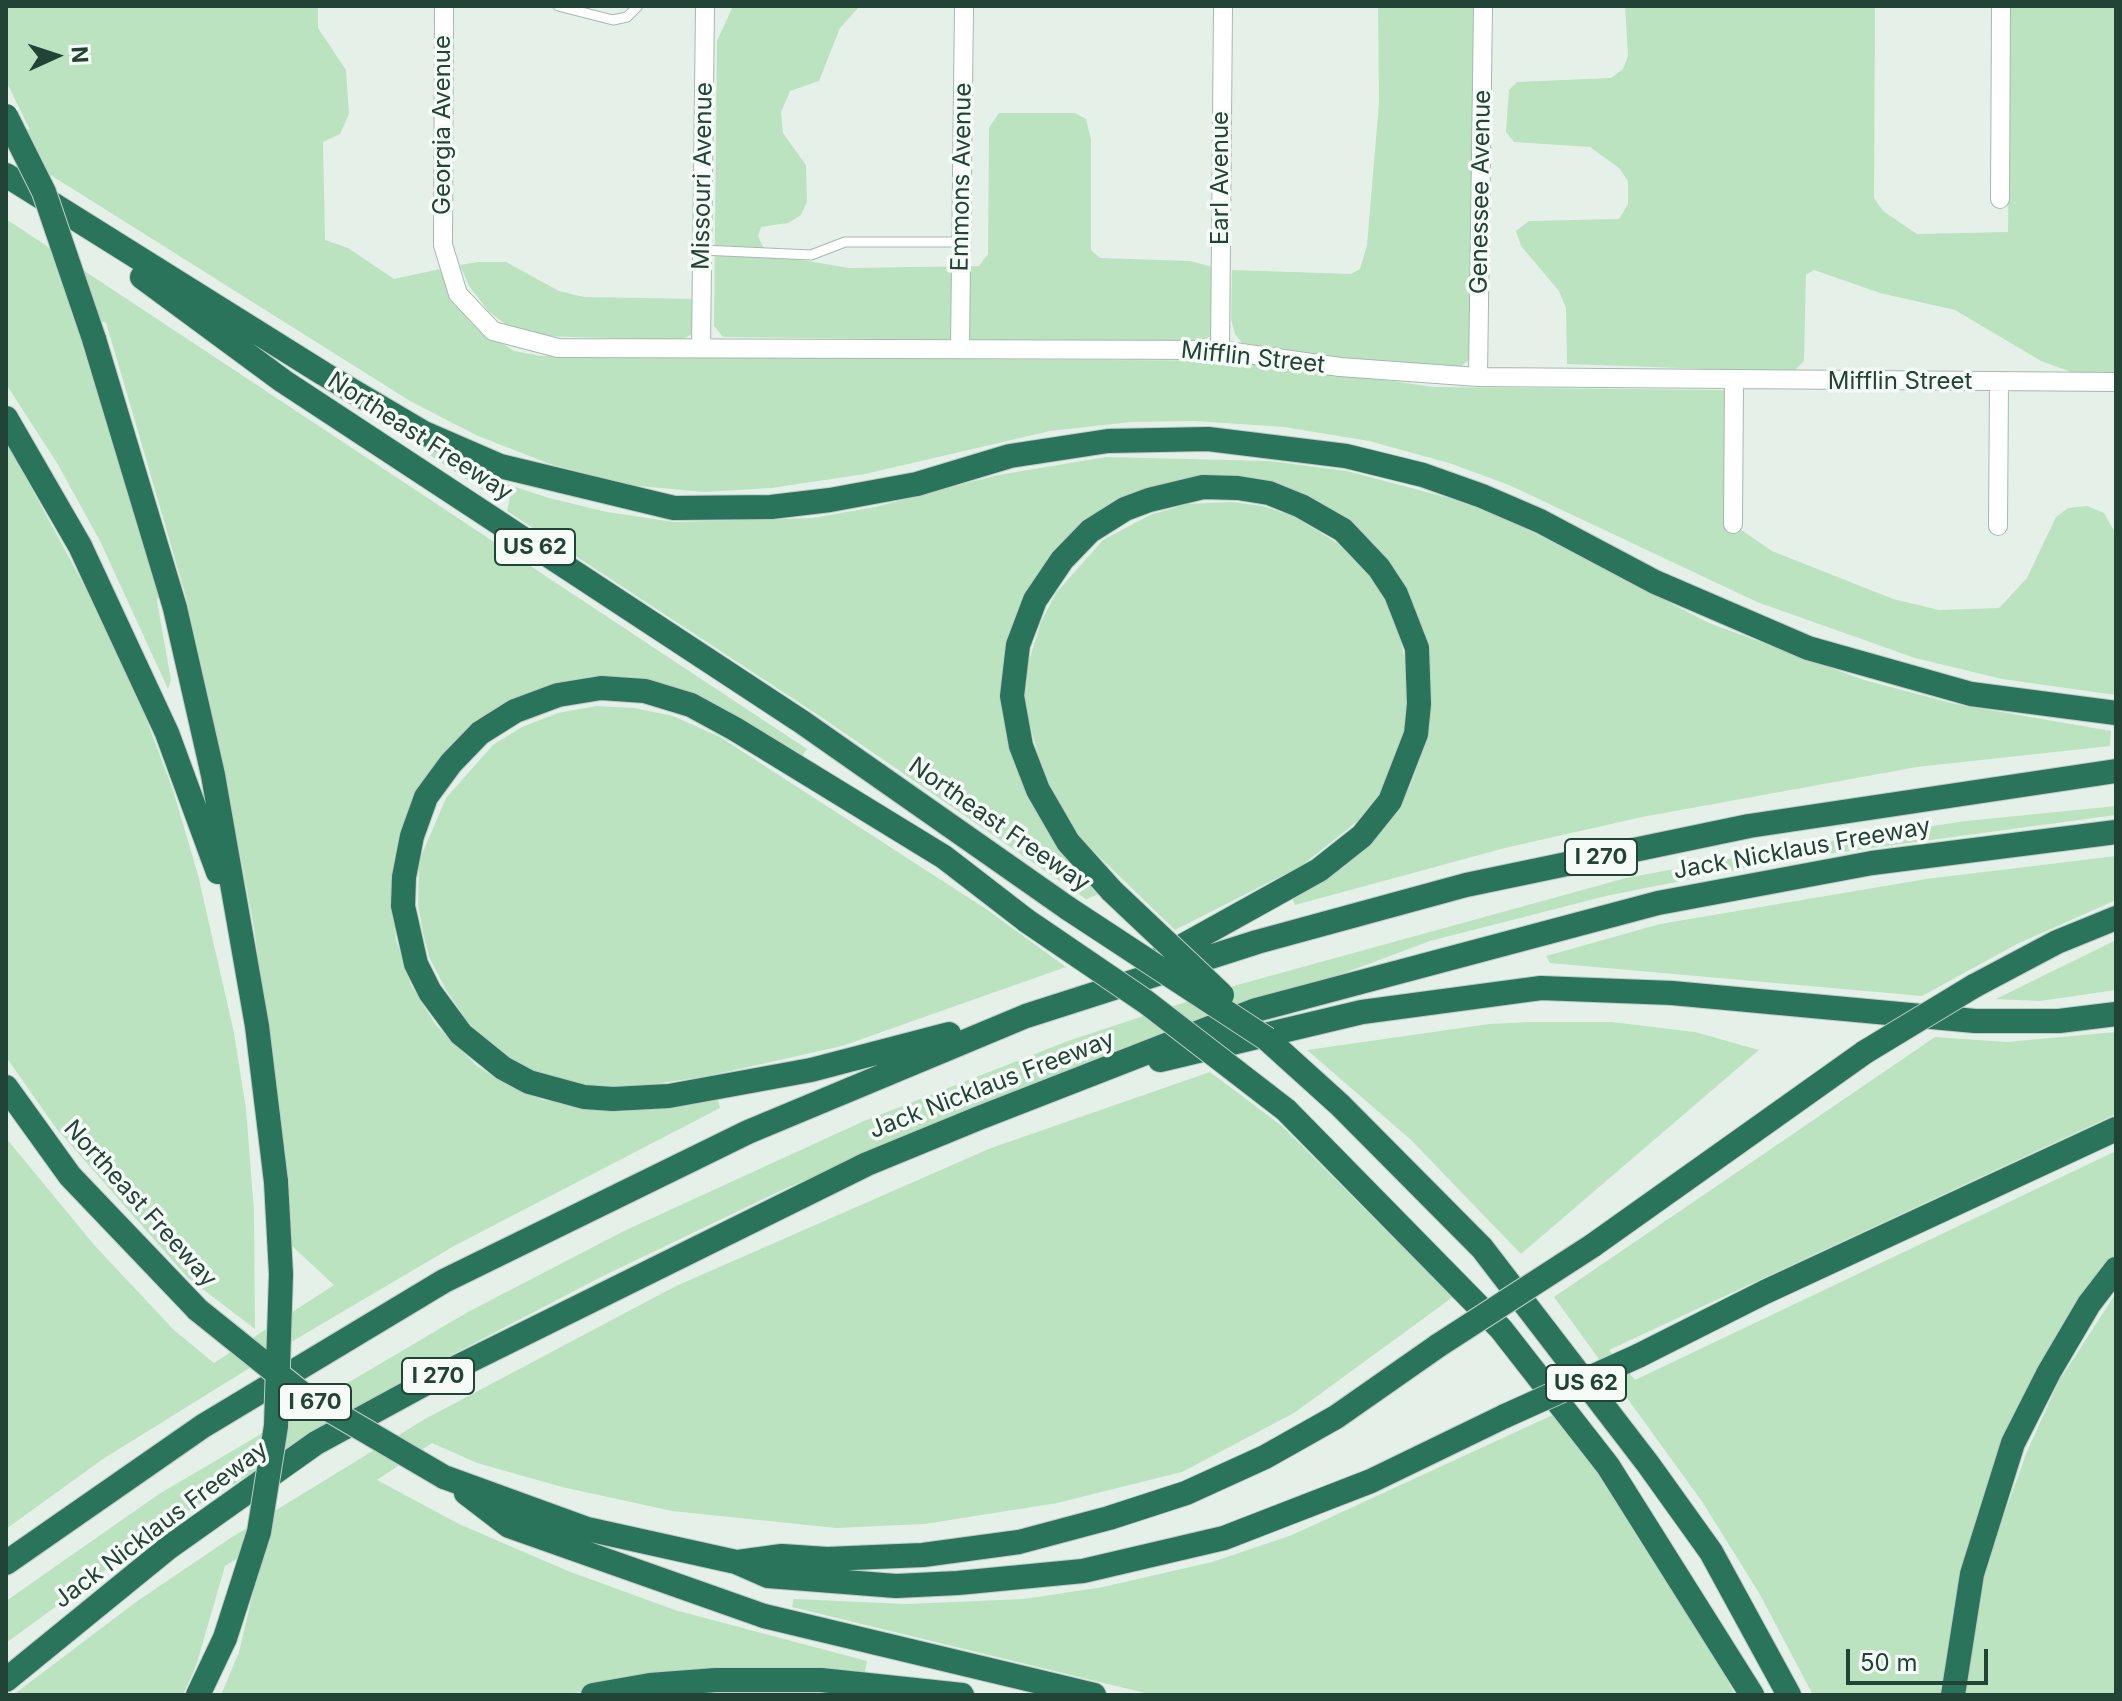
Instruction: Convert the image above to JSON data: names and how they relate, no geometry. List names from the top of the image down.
{
  "streets": {
    "highway": [
      "Northeast Freeway",
      "US 62",
      "Jack Nicklaus Freeway",
      "I 270",
      "I 670"
    ],
    "street": [
      "Georgia Avenue",
      "Missouri Avenue",
      "Emmons Avenue",
      "Earl Avenue",
      "Genessee Avenue",
      "Mifflin Street"
    ]
  },
  "crossings": [
    ["Georgia Avenue", "Mifflin Street"],
    ["Missouri Avenue", "Mifflin Street"],
    ["Emmons Avenue", "Mifflin Street"],
    ["Earl Avenue", "Mifflin Street"],
    ["Genessee Avenue", "Mifflin Street"]
  ],
  "scale_bar": "50 m",
  "north": "right"
}
